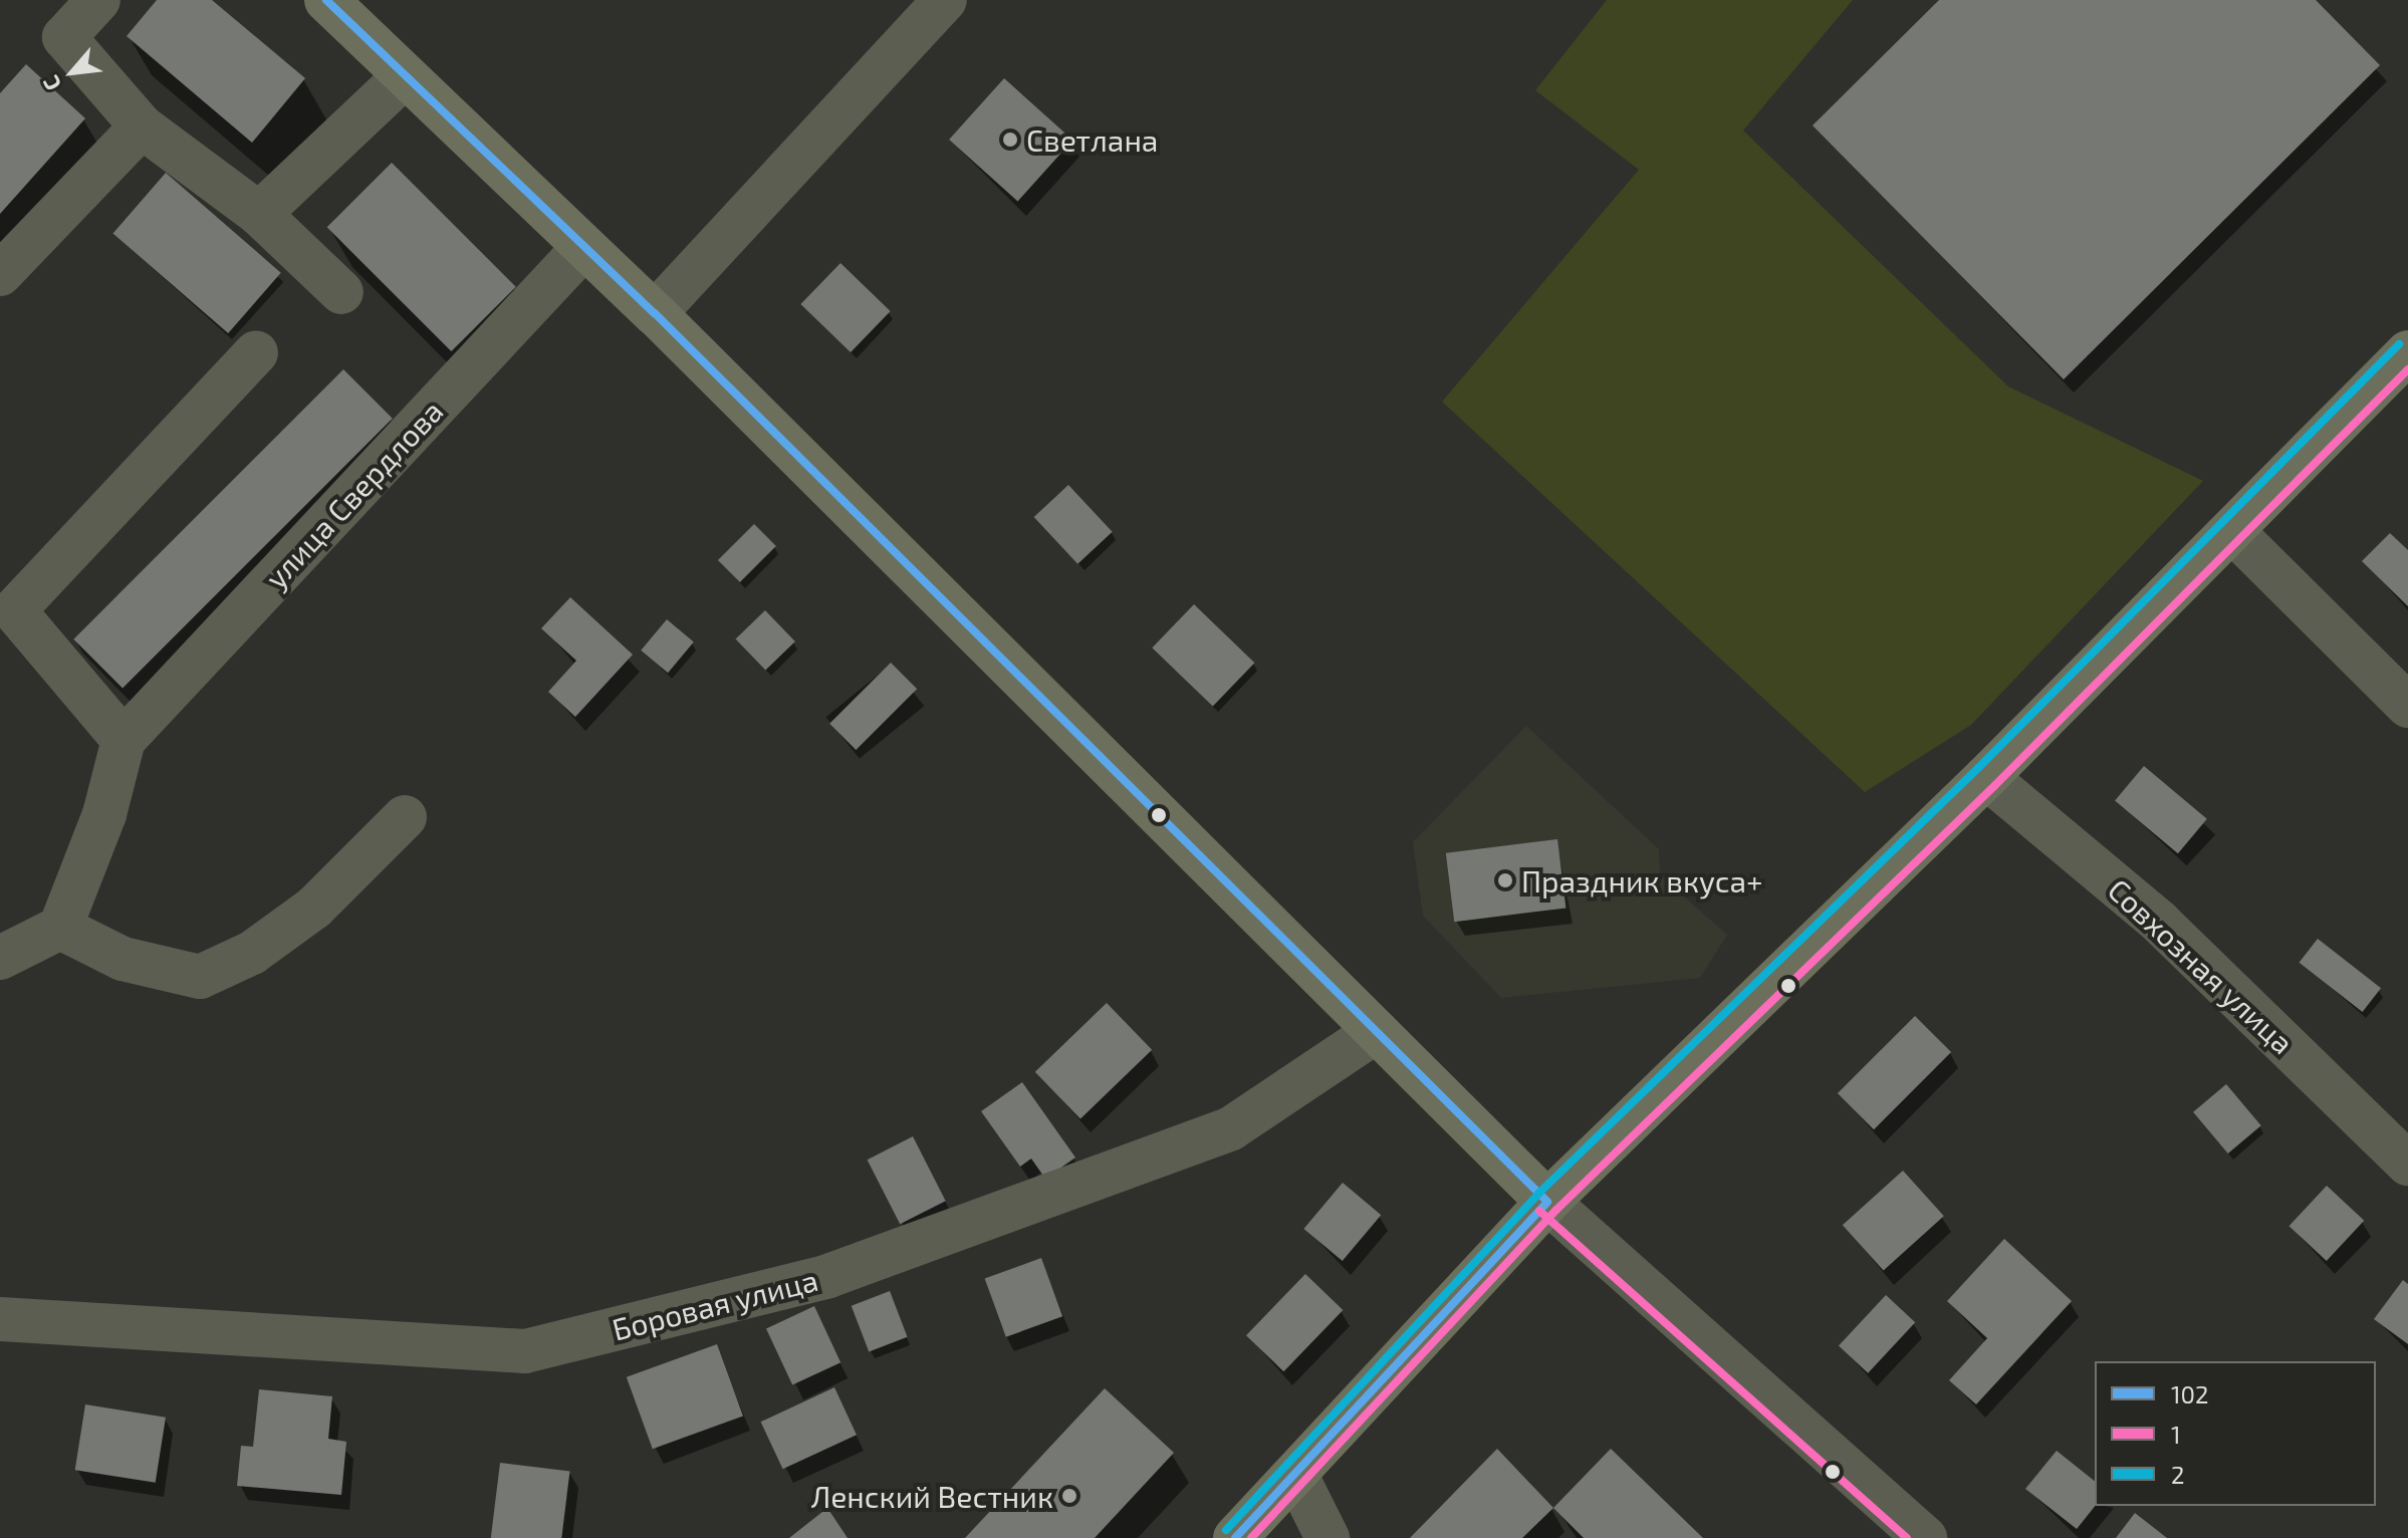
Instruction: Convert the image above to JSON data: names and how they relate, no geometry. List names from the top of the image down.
{
  "streets": {
    "street": ["улица Свердлова", "Совхозная улица", "Боровая улица"]
  },
  "places": ["Светлана", "Праздник вкуса+", "Ленский Вестник"],
  "lines": ["transit line 102", "transit line 2", "transit line 1"],
  "legend": ["102", "1", "2"],
  "north": "bottom left"
}
